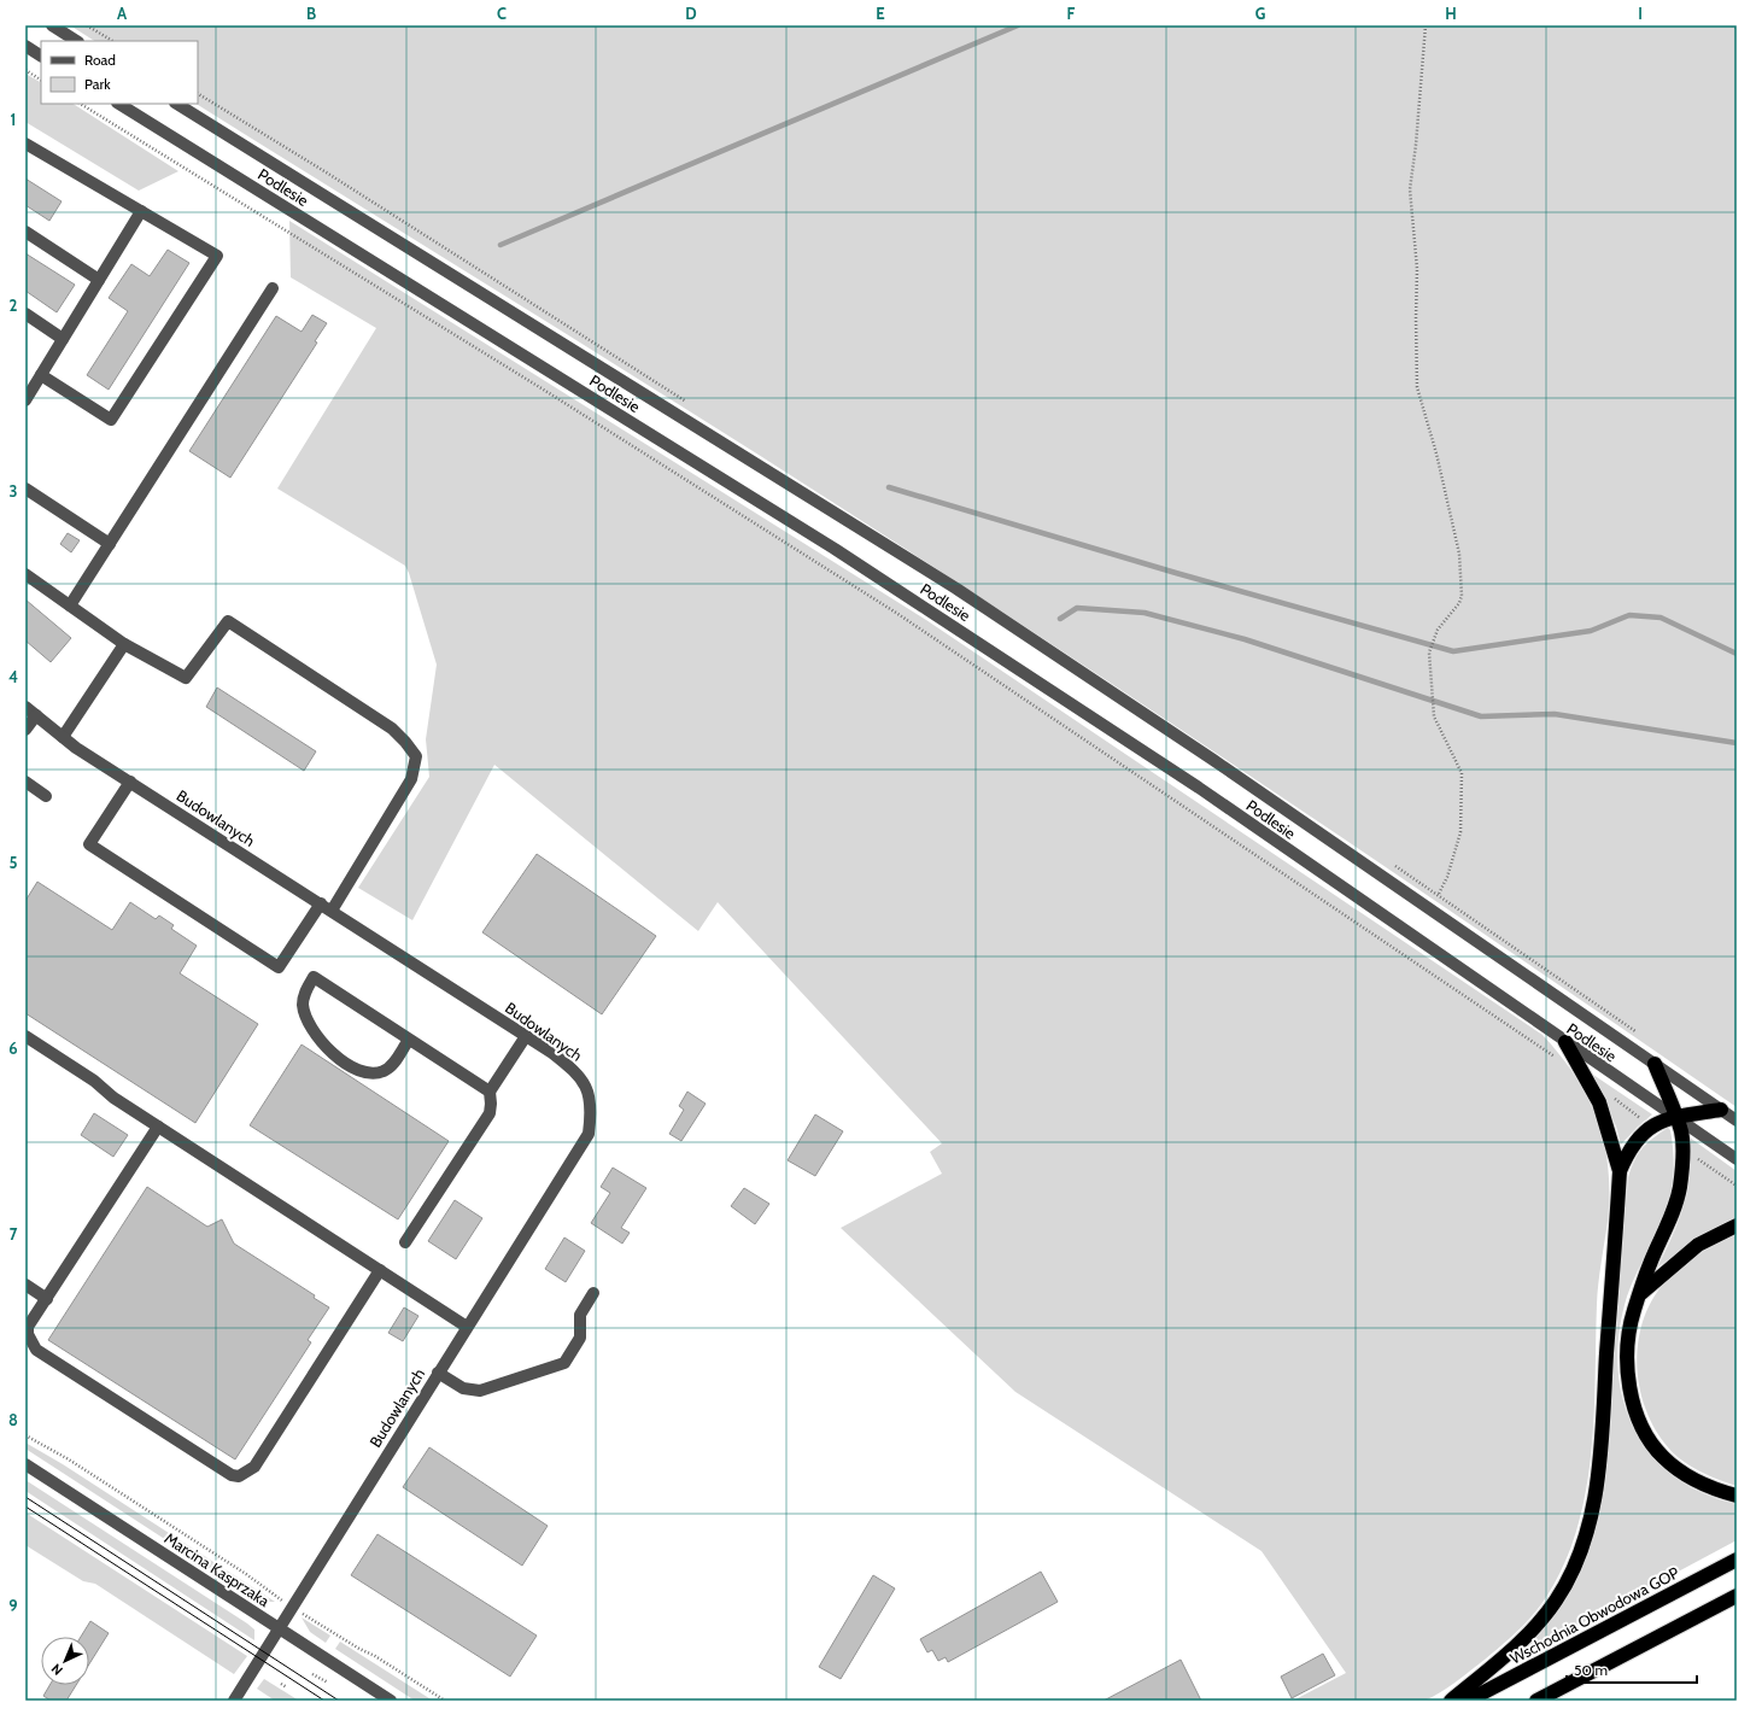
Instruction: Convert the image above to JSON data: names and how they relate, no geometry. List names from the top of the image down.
{
  "streets": {
    "highway": ["Wschodnia Obwodowa GOP"],
    "street": ["Podlesie", "Budowlanych", "Marcina Kasprzaka"]
  },
  "crossings": [
    ["Budowlanych", "Marcina Kasprzaka"]
  ],
  "legend": ["Road", "Park"],
  "scale_bar": "50 m",
  "north": "bottom left",
  "grid": {
    "columns": [
      "A",
      "B",
      "C",
      "D",
      "E",
      "F",
      "G",
      "H",
      "I"
    ],
    "rows": [
      "1",
      "2",
      "3",
      "4",
      "5",
      "6",
      "7",
      "8",
      "9"
    ]
  }
}
